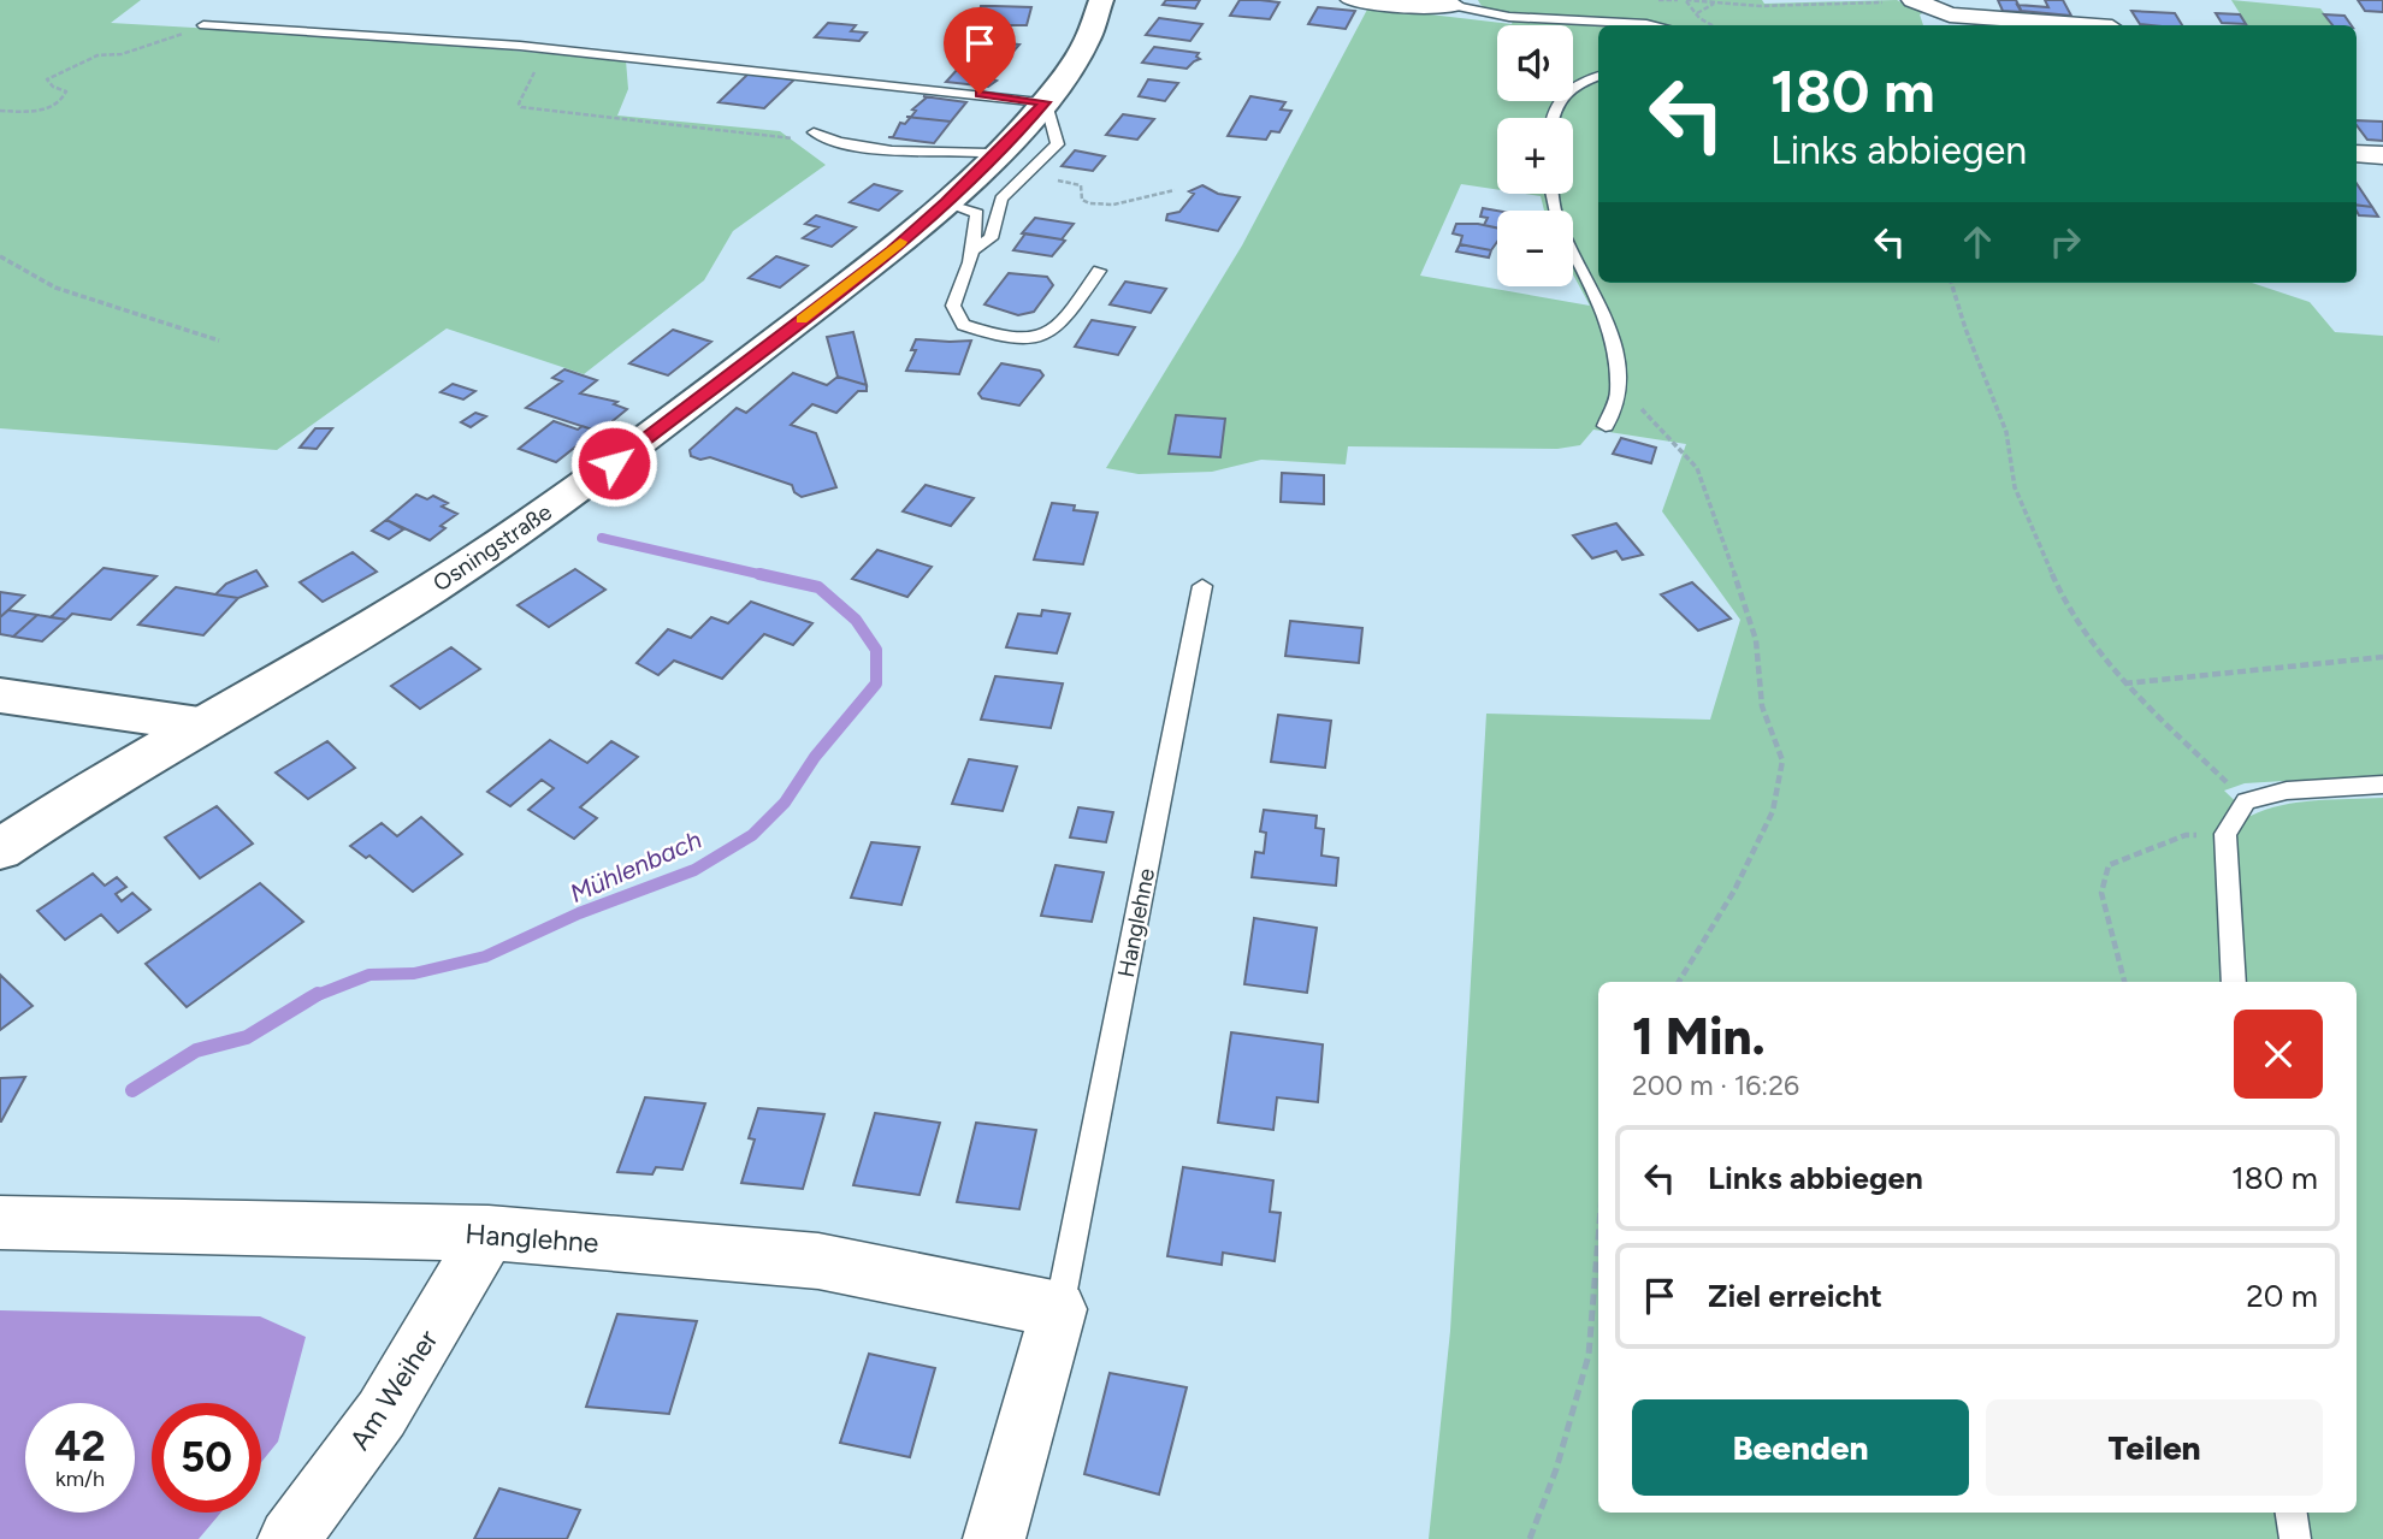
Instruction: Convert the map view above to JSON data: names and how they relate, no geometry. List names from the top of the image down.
{
  "streets": {
    "main road": ["Osningstraße"],
    "street": ["Hanglehne", "Am Weiher"]
  },
  "crossings": [
    ["Hanglehne", "Am Weiher"]
  ],
  "water": ["Mühlenbach"],
  "page": {
    "map_buttons": ["+", "−"],
    "turn": ["180 m", "Links abbiegen"],
    "heading": ["1 Min.", "200 m · 16:26"],
    "list": [
      {
        "name": "Links abbiegen",
        "value": "180 m"
      },
      {
        "name": "Ziel erreicht",
        "value": "20 m"
      }
    ],
    "buttons": ["Beenden", "Teilen"],
    "speed": "42 km/h",
    "limit": "50"
  }
}
